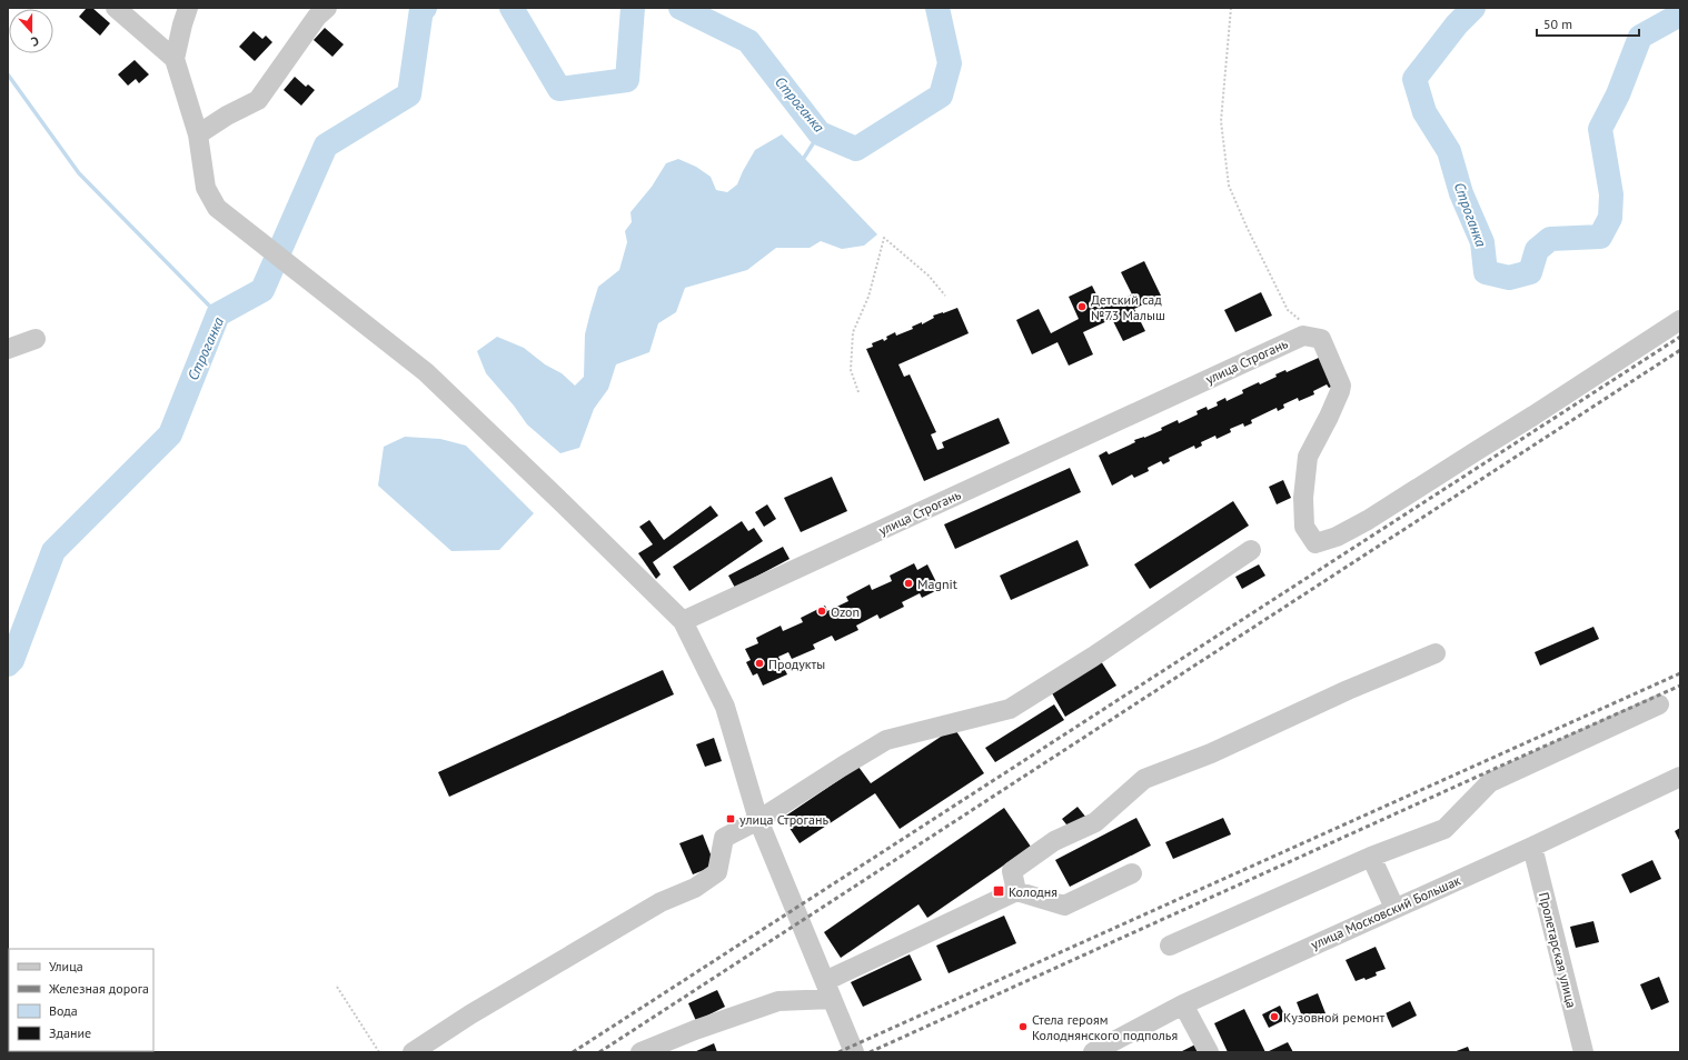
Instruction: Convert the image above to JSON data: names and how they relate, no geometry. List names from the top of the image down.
{
  "streets": {
    "street": ["улица Строгань", "улица Московский Большак", "Пролетарская улица"]
  },
  "crossings": [
    ["улица Московский Большак", "Пролетарская улица"]
  ],
  "water": ["Строганка"],
  "places": {
    "other": [
      "Детский сад №73 Малыш",
      "Magnit",
      "Ozon",
      "Продукты",
      "Кузовной ремонт",
      "Стела героям Колоднянского подполья"
    ],
    "transit": ["улица Строгань", "Колодня"]
  },
  "legend": [
    "Улица",
    "Железная дорога",
    "Вода",
    "Здание"
  ],
  "scale_bar": "50 m",
  "north": "bottom"
}
